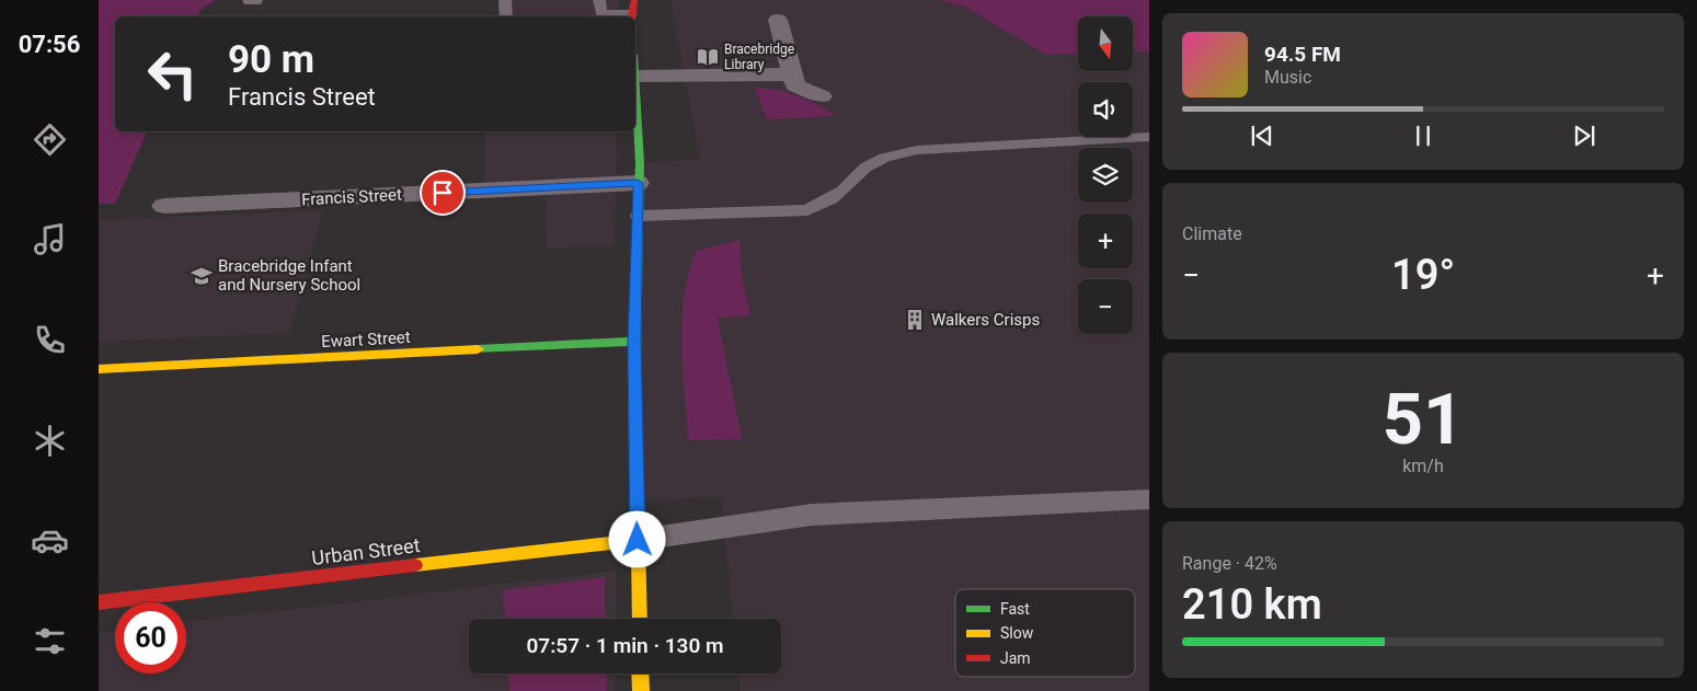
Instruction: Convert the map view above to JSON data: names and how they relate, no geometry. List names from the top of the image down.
{
  "streets": {
    "street": ["Francis Street", "Ewart Street", "Urban Street"]
  },
  "places": {
    "library": ["Bracebridge Library"],
    "school or university": ["Bracebridge Infant and Nursery School"],
    "building": ["Walkers Crisps"]
  },
  "legend": ["Fast", "Slow", "Jam"],
  "north": "bottom",
  "page": {
    "tabs": "07:56",
    "map_buttons": ["+", "−"],
    "turn": ["90 m", "Francis Street"],
    "song": ["94.5 FM", "Music"],
    "tile": [
      "Climate",
      ["51", "km/h"],
      ["Range · 42%", "210 km"]
    ],
    "heat": ["−", "19°", "+"],
    "limit": "60",
    "trip": "07:57 · 1 min · 130 m"
  }
}
